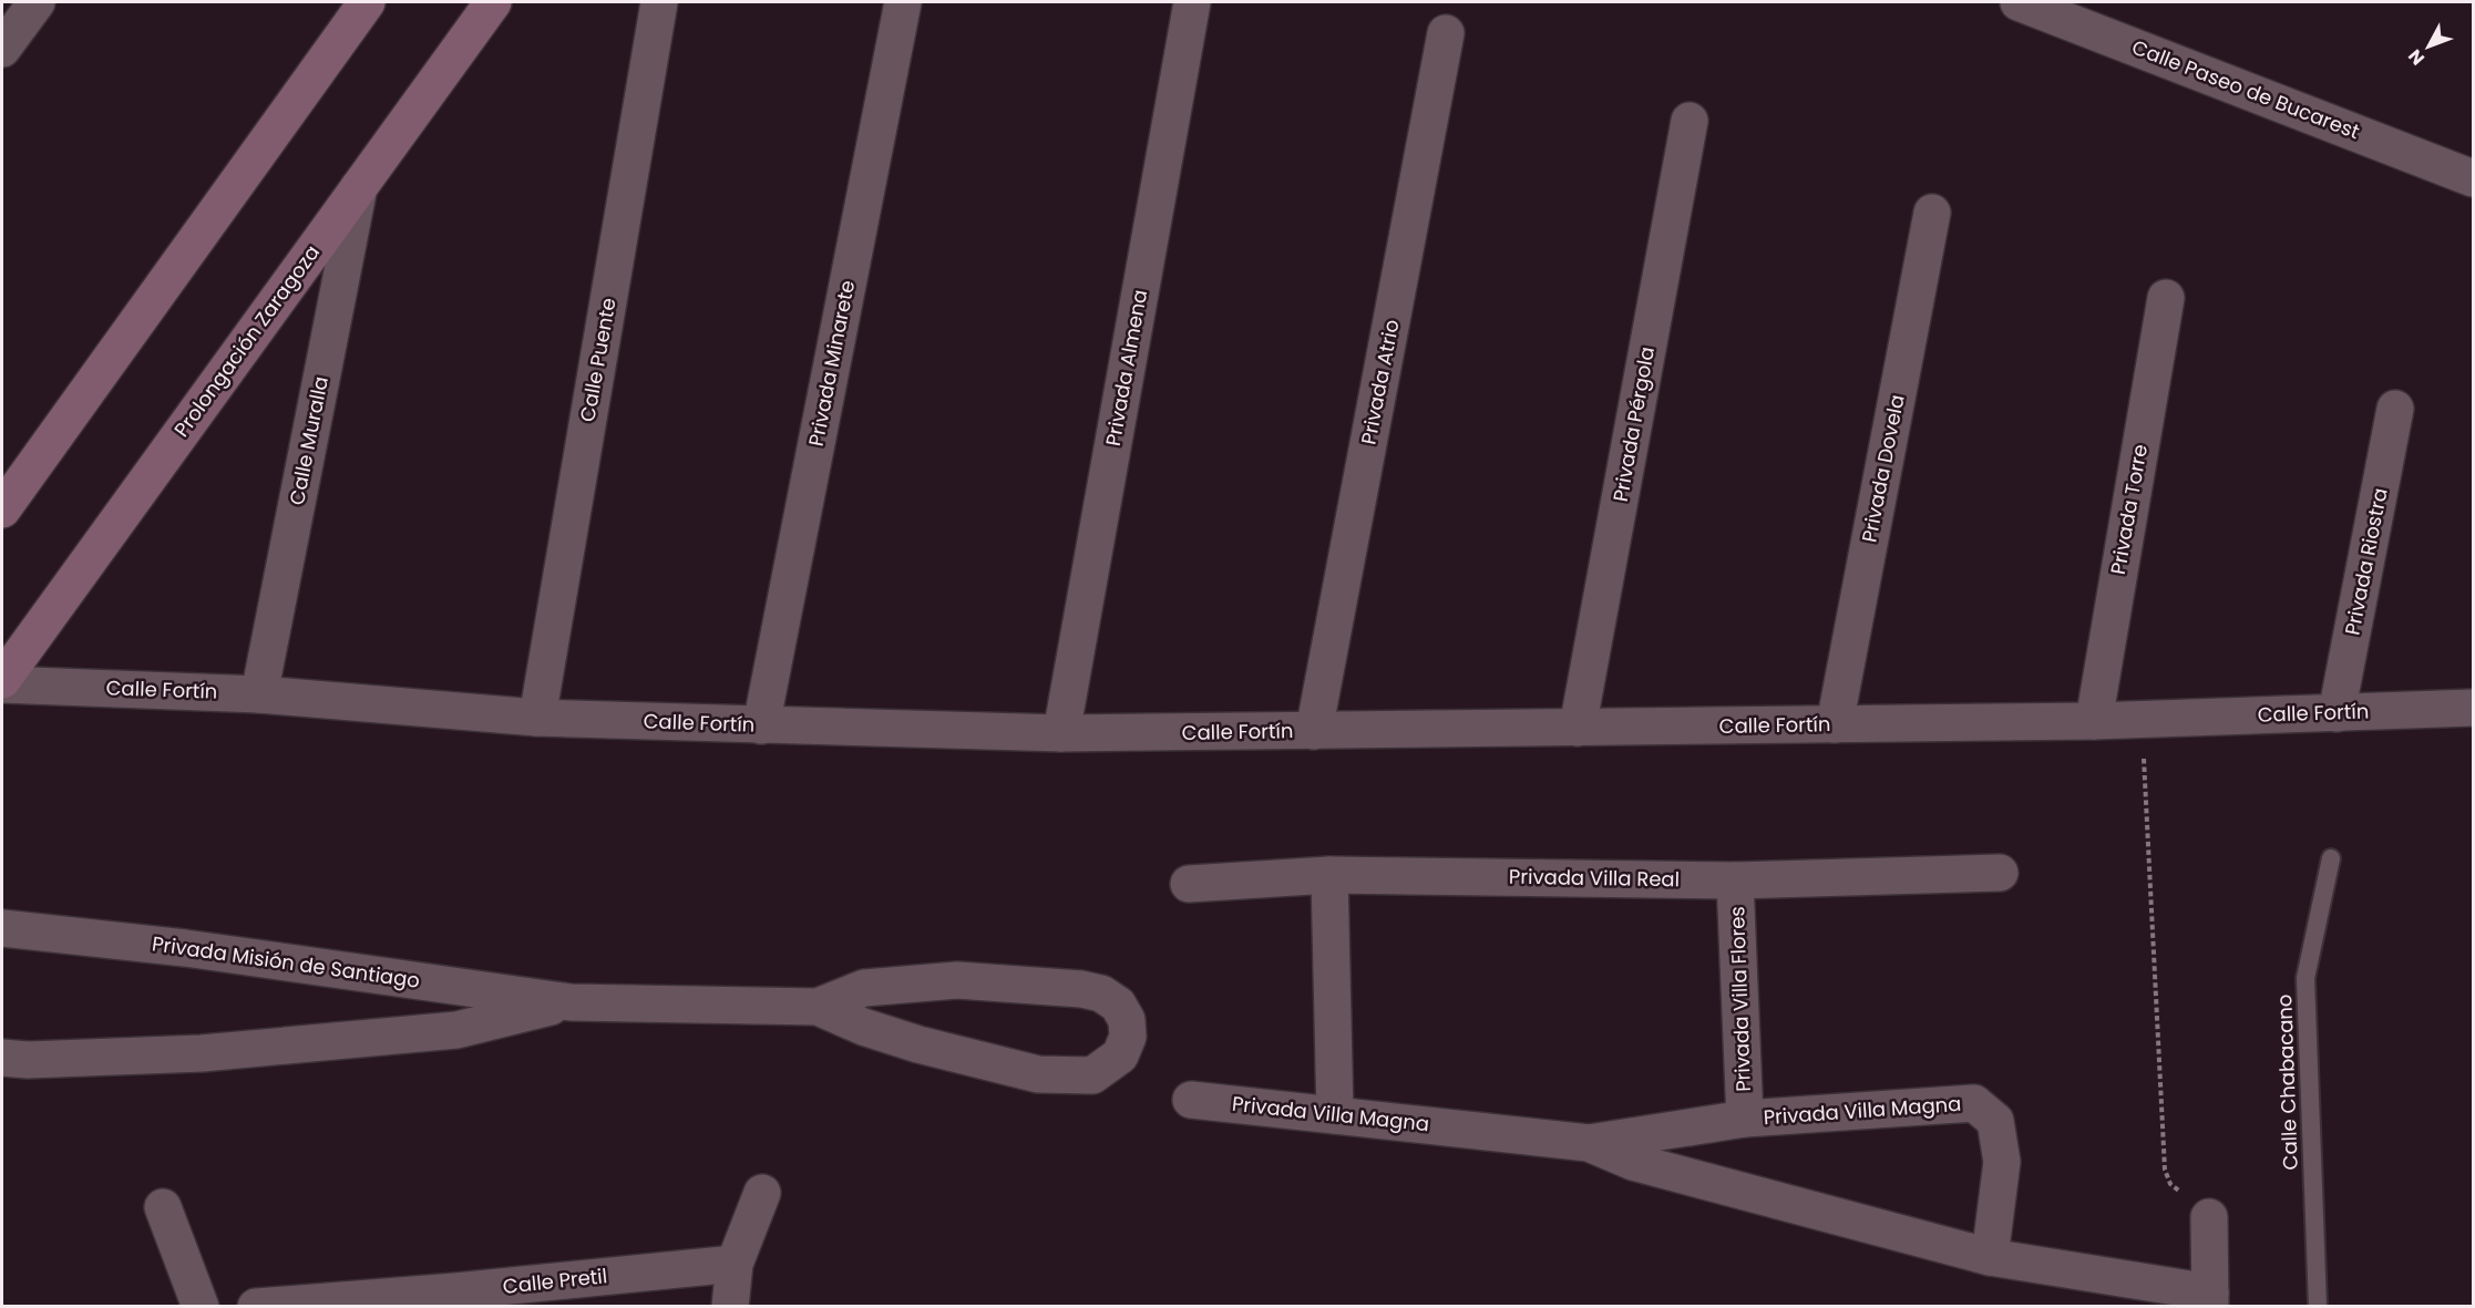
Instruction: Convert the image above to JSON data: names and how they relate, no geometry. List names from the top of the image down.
{
  "streets": {
    "street": [
      "Calle Paseo de Bucarest",
      "Prolongación Zaragoza",
      "Calle Puente",
      "Privada Minarete",
      "Privada Almena",
      "Privada Atrio",
      "Privada Pérgola",
      "Calle Muralla",
      "Privada Dovela",
      "Privada Torre",
      "Privada Riostra",
      "Calle Fortín",
      "Privada Villa Real",
      "Privada Misión de Santiago",
      "Privada Villa Flores",
      "Privada Villa Magna",
      "Calle Pretil"
    ],
    "lane": ["Calle Chabacano"]
  },
  "crossings": [
    ["Prolongación Zaragoza", "Calle Muralla"],
    ["Prolongación Zaragoza", "Calle Fortín"],
    ["Calle Puente", "Calle Fortín"],
    ["Privada Minarete", "Calle Fortín"],
    ["Privada Almena", "Calle Fortín"],
    ["Privada Atrio", "Calle Fortín"],
    ["Privada Pérgola", "Calle Fortín"],
    ["Calle Muralla", "Calle Fortín"],
    ["Privada Dovela", "Calle Fortín"],
    ["Privada Torre", "Calle Fortín"],
    ["Privada Riostra", "Calle Fortín"],
    ["Privada Villa Real", "Privada Villa Flores"],
    ["Privada Villa Flores", "Privada Villa Magna"]
  ],
  "north": "bottom left"
}
